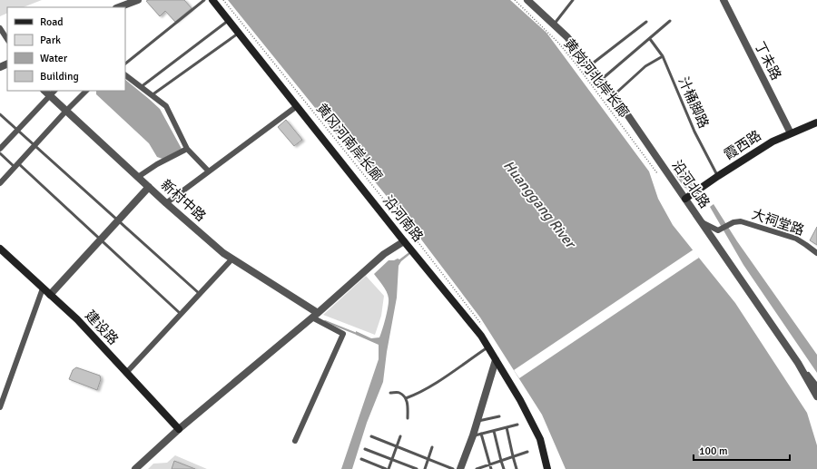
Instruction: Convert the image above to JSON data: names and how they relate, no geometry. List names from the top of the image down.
{
  "streets": {
    "main road": ["霞西路", "沿河南路", "建设路"],
    "street": [
      "丁未路",
      "沿河北路",
      "新村中路",
      "大祠堂路"
    ],
    "lane": ["汁桶脚路"],
    "path": ["黄岗河北岸长廊", "黄冈河南岸长廊"]
  },
  "crossings": [
    ["丁未路", "霞西路"],
    ["汁桶脚路", "霞西路"],
    ["霞西路", "沿河北路"],
    ["沿河北路", "大祠堂路"]
  ],
  "water": ["Huanggang River"],
  "legend": [
    "Road",
    "Park",
    "Water",
    "Building"
  ],
  "scale_bar": "100 m"
}
